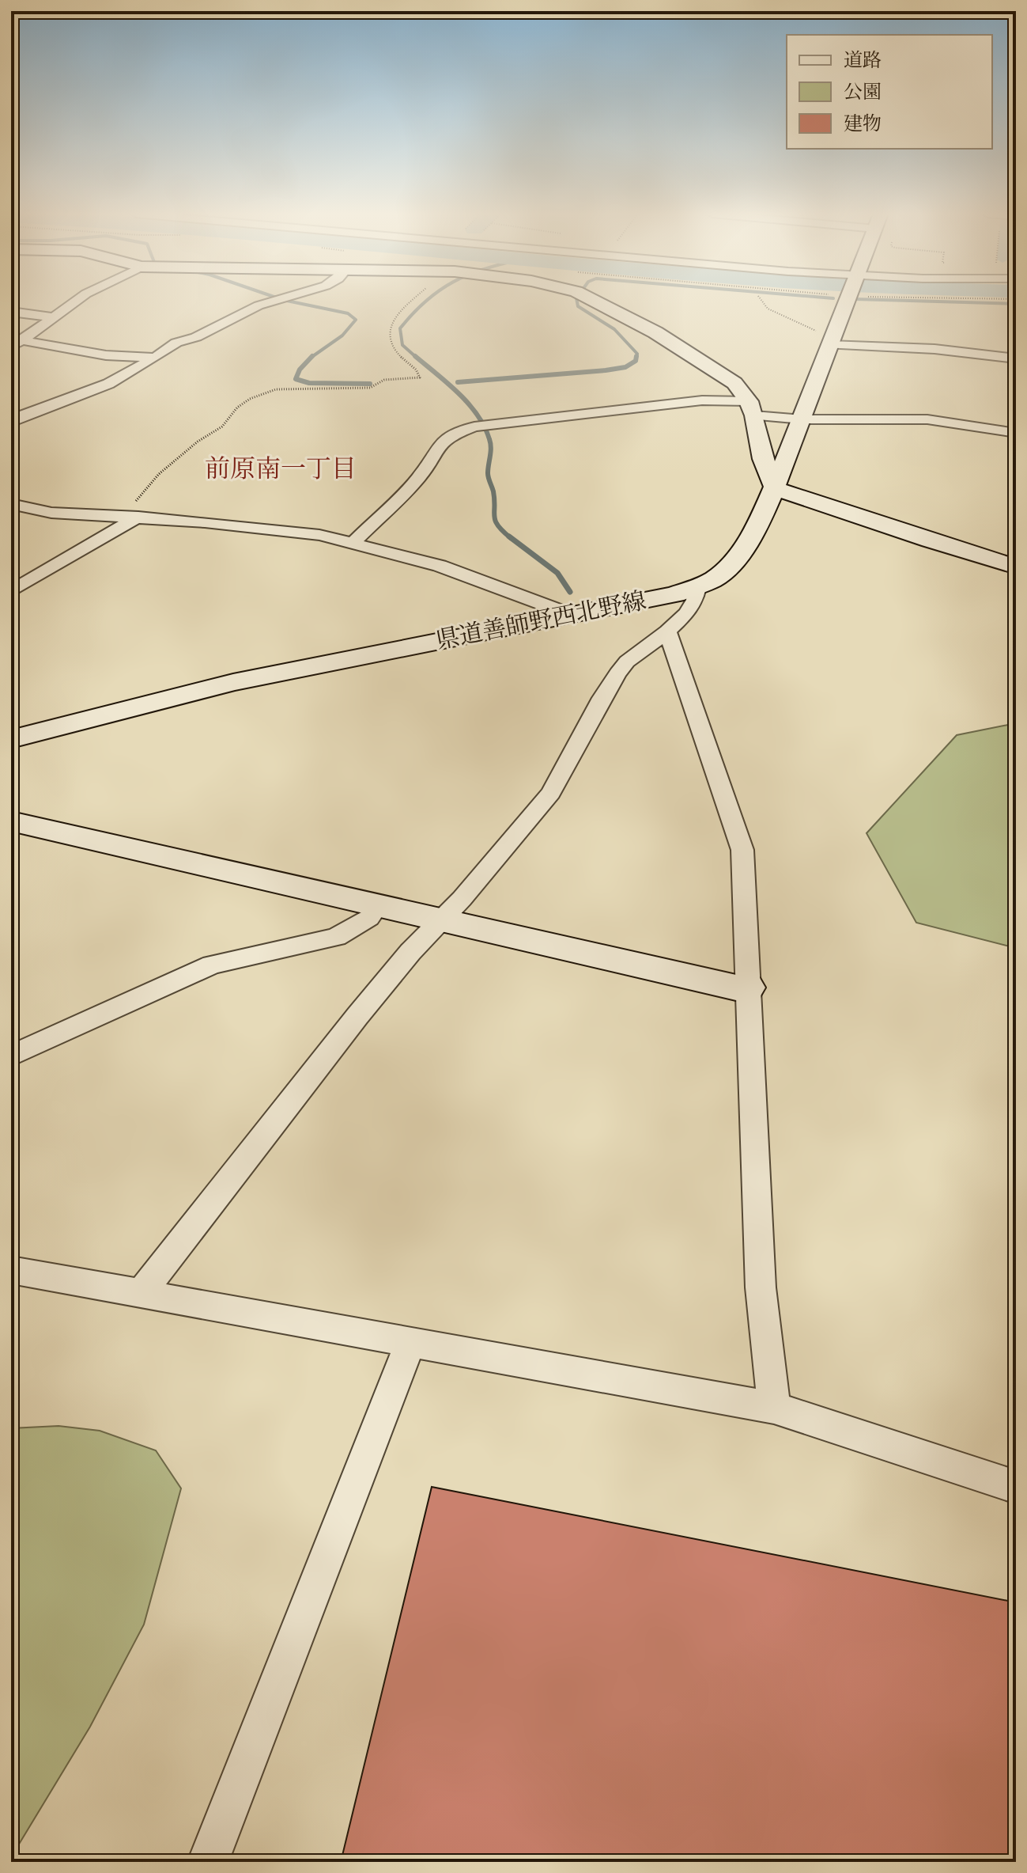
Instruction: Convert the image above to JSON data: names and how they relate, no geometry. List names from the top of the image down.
{
  "streets": {
    "main road": ["県道善師野西北野線"]
  },
  "districts": ["前原南一丁目"],
  "legend": ["道路", "公園", "建物"]
}
